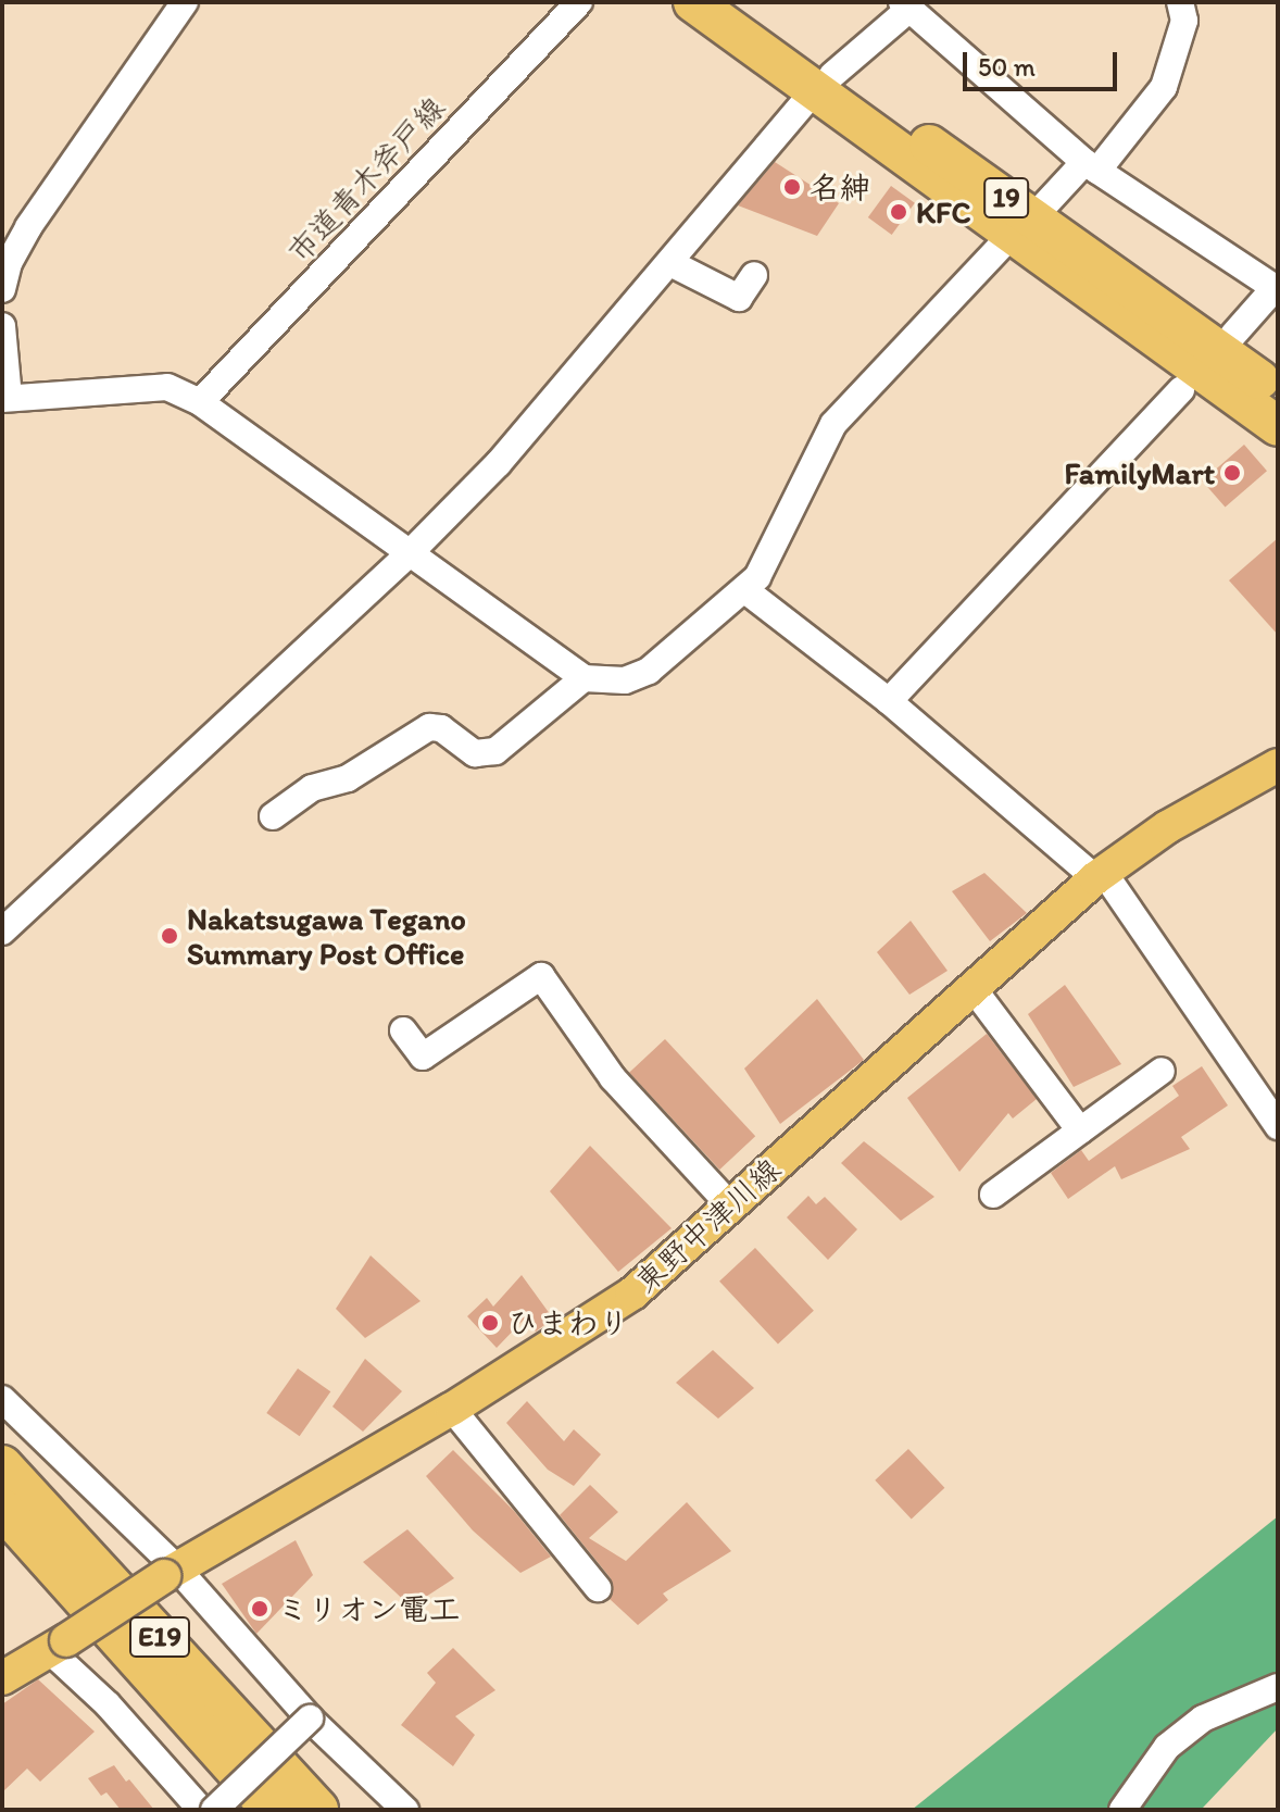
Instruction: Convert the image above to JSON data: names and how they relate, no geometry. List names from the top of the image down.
{
  "streets": {
    "highway": ["19", "E19"],
    "main road": ["東野中津川線"],
    "street": ["市道青木斧戸線"]
  },
  "places": [
    "名紳",
    "KFC",
    "FamilyMart",
    "Nakatsugawa Tegano Summary Post Office",
    "ひまわり",
    "ミリオン電工"
  ],
  "scale_bar": "50 m"
}
